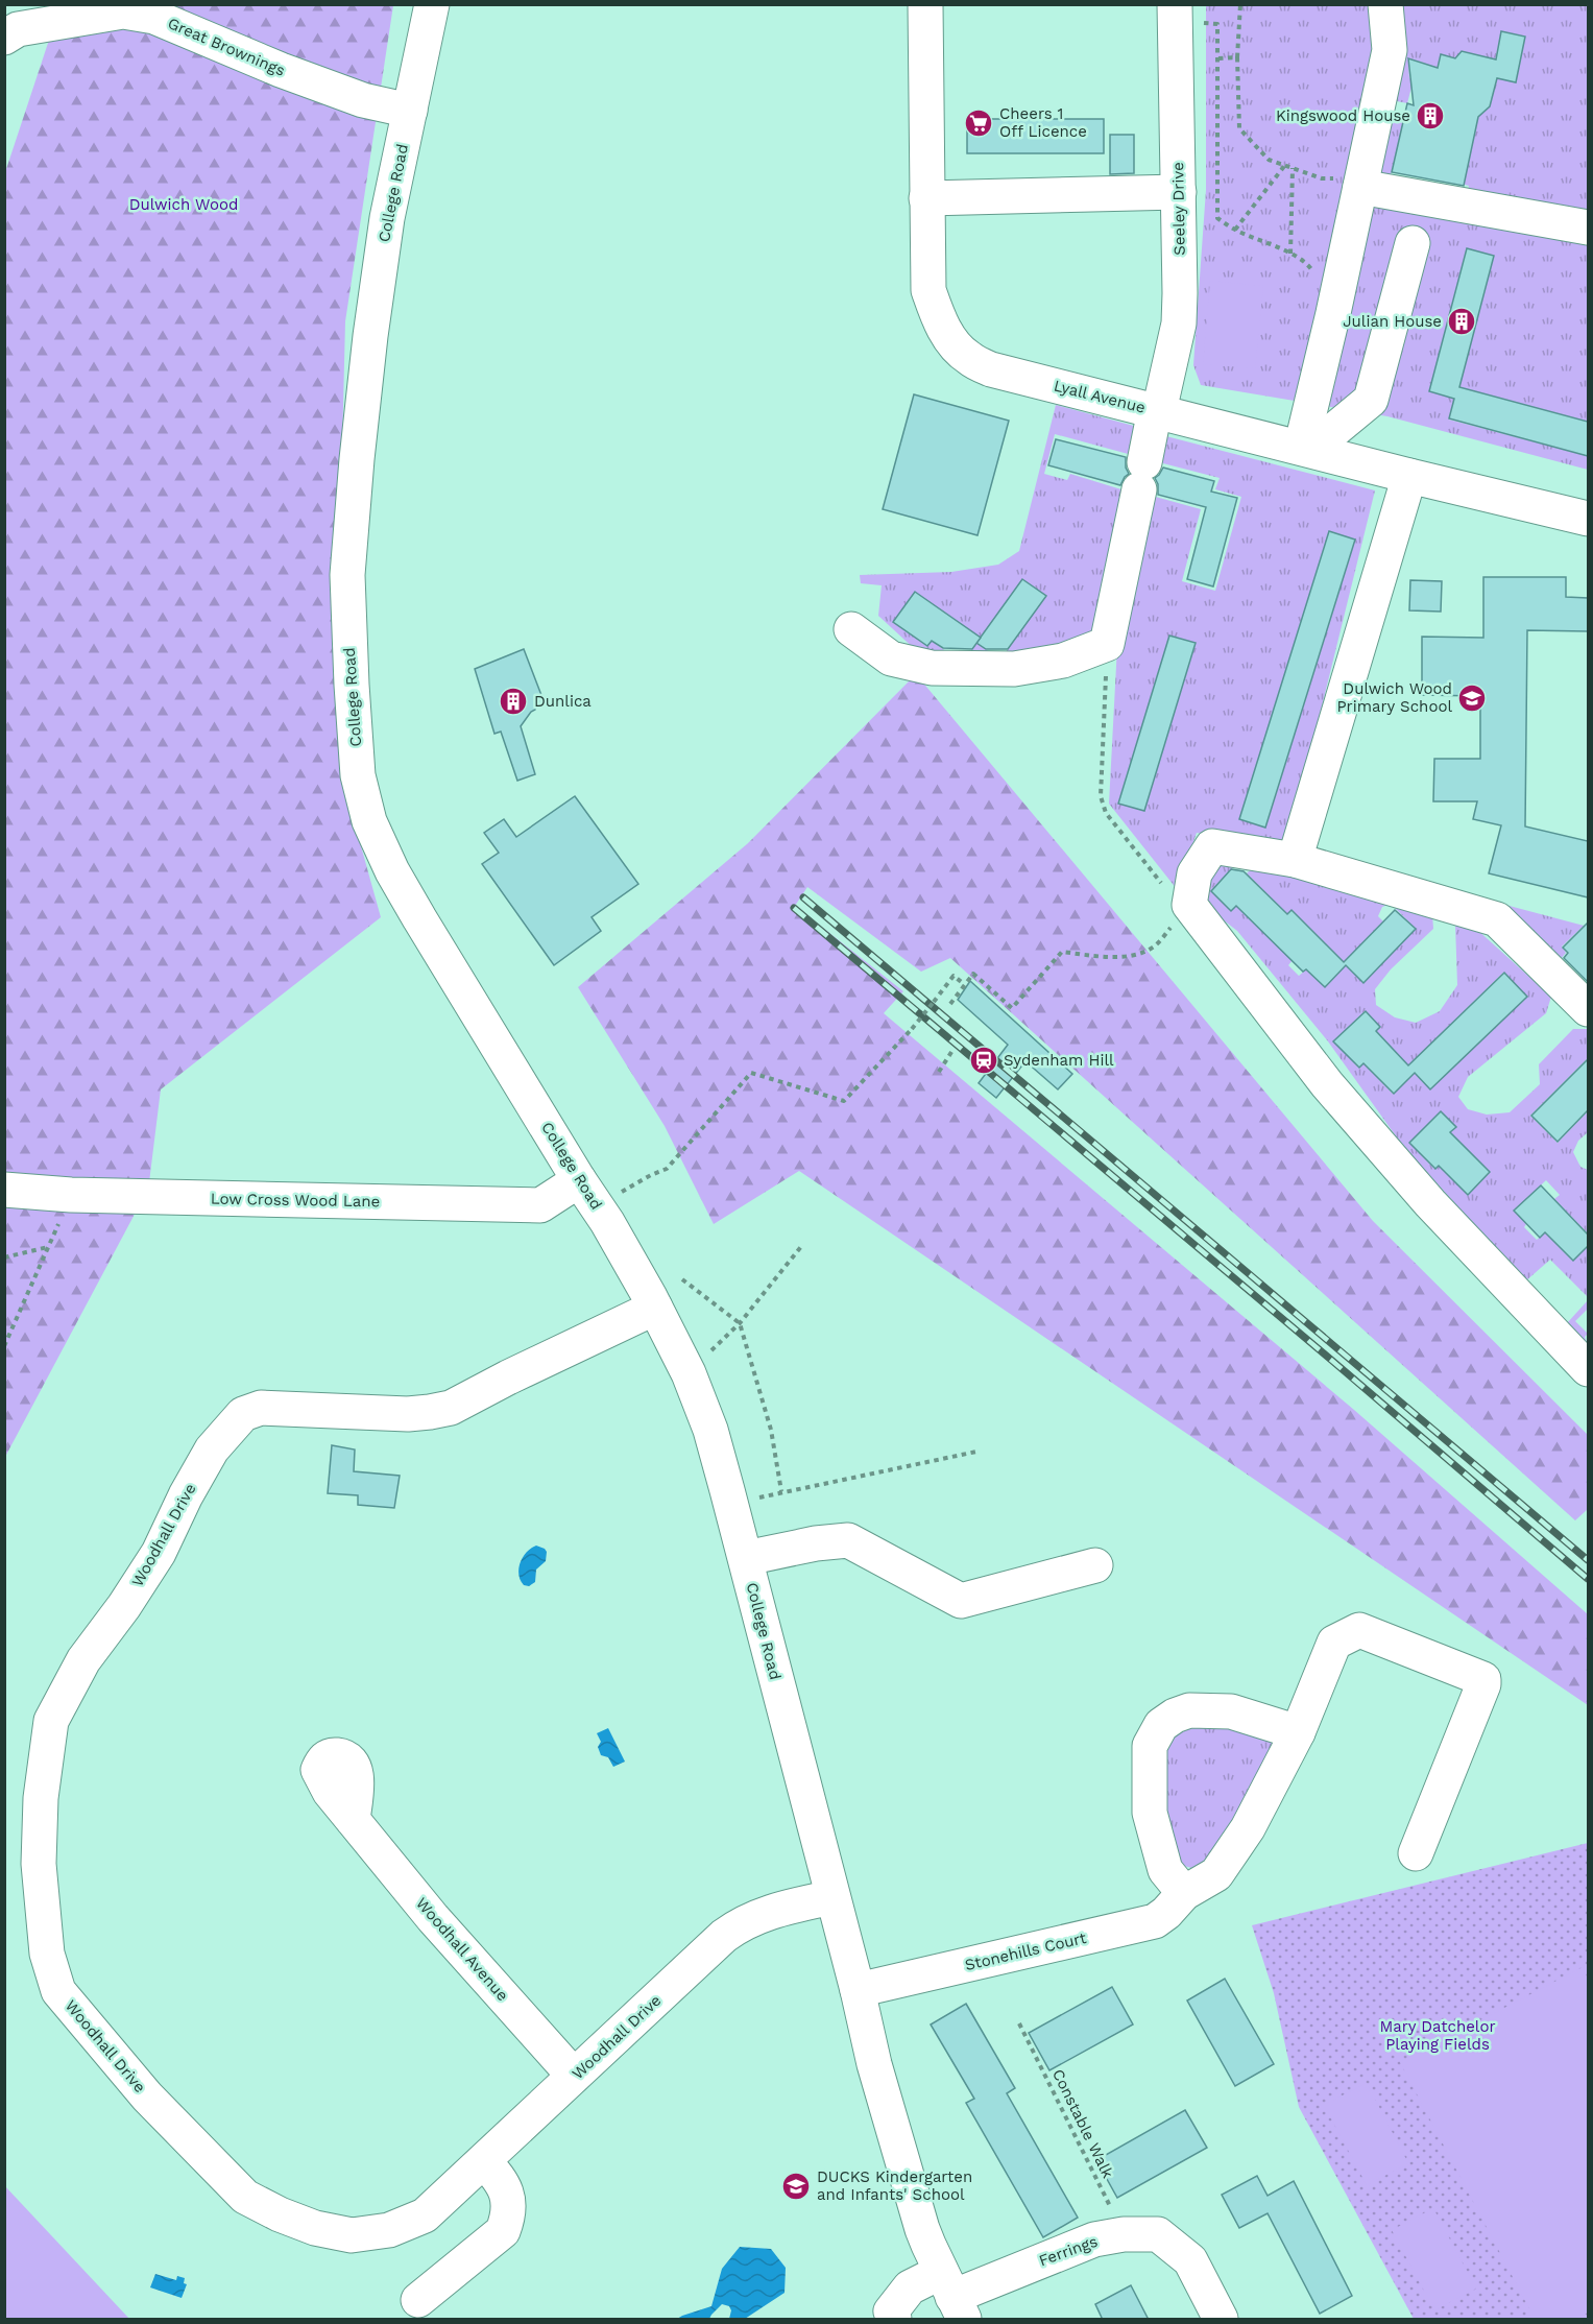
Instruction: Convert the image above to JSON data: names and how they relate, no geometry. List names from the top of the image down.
{
  "streets": {
    "street": [
      "Great Brownings",
      "College Road",
      "Seeley Drive",
      "Lyall Avenue",
      "Low Cross Wood Lane",
      "Woodhall Drive",
      "Woodhall Avenue",
      "Stonehills Court",
      "Ferrings"
    ],
    "path": ["Constable Walk"]
  },
  "crossings": [
    ["Great Brownings", "College Road"],
    ["College Road", "Low Cross Wood Lane"],
    ["College Road", "Woodhall Drive"],
    ["College Road", "Stonehills Court"],
    ["College Road", "Ferrings"],
    ["Seeley Drive", "Lyall Avenue"],
    ["Woodhall Drive", "Woodhall Avenue"],
    ["Constable Walk", "Ferrings"]
  ],
  "parks": ["Dulwich Wood", "Mary Datchelor Playing Fields"],
  "places": {
    "building": ["Kingswood House", "Julian House", "Dunlica"],
    "supermarket": ["Cheers 1 Off Licence"],
    "school or university": ["Dulwich Wood Primary School", "DUCKS Kindergarten and Infants' School"],
    "station": ["Sydenham Hill"]
  }
}
